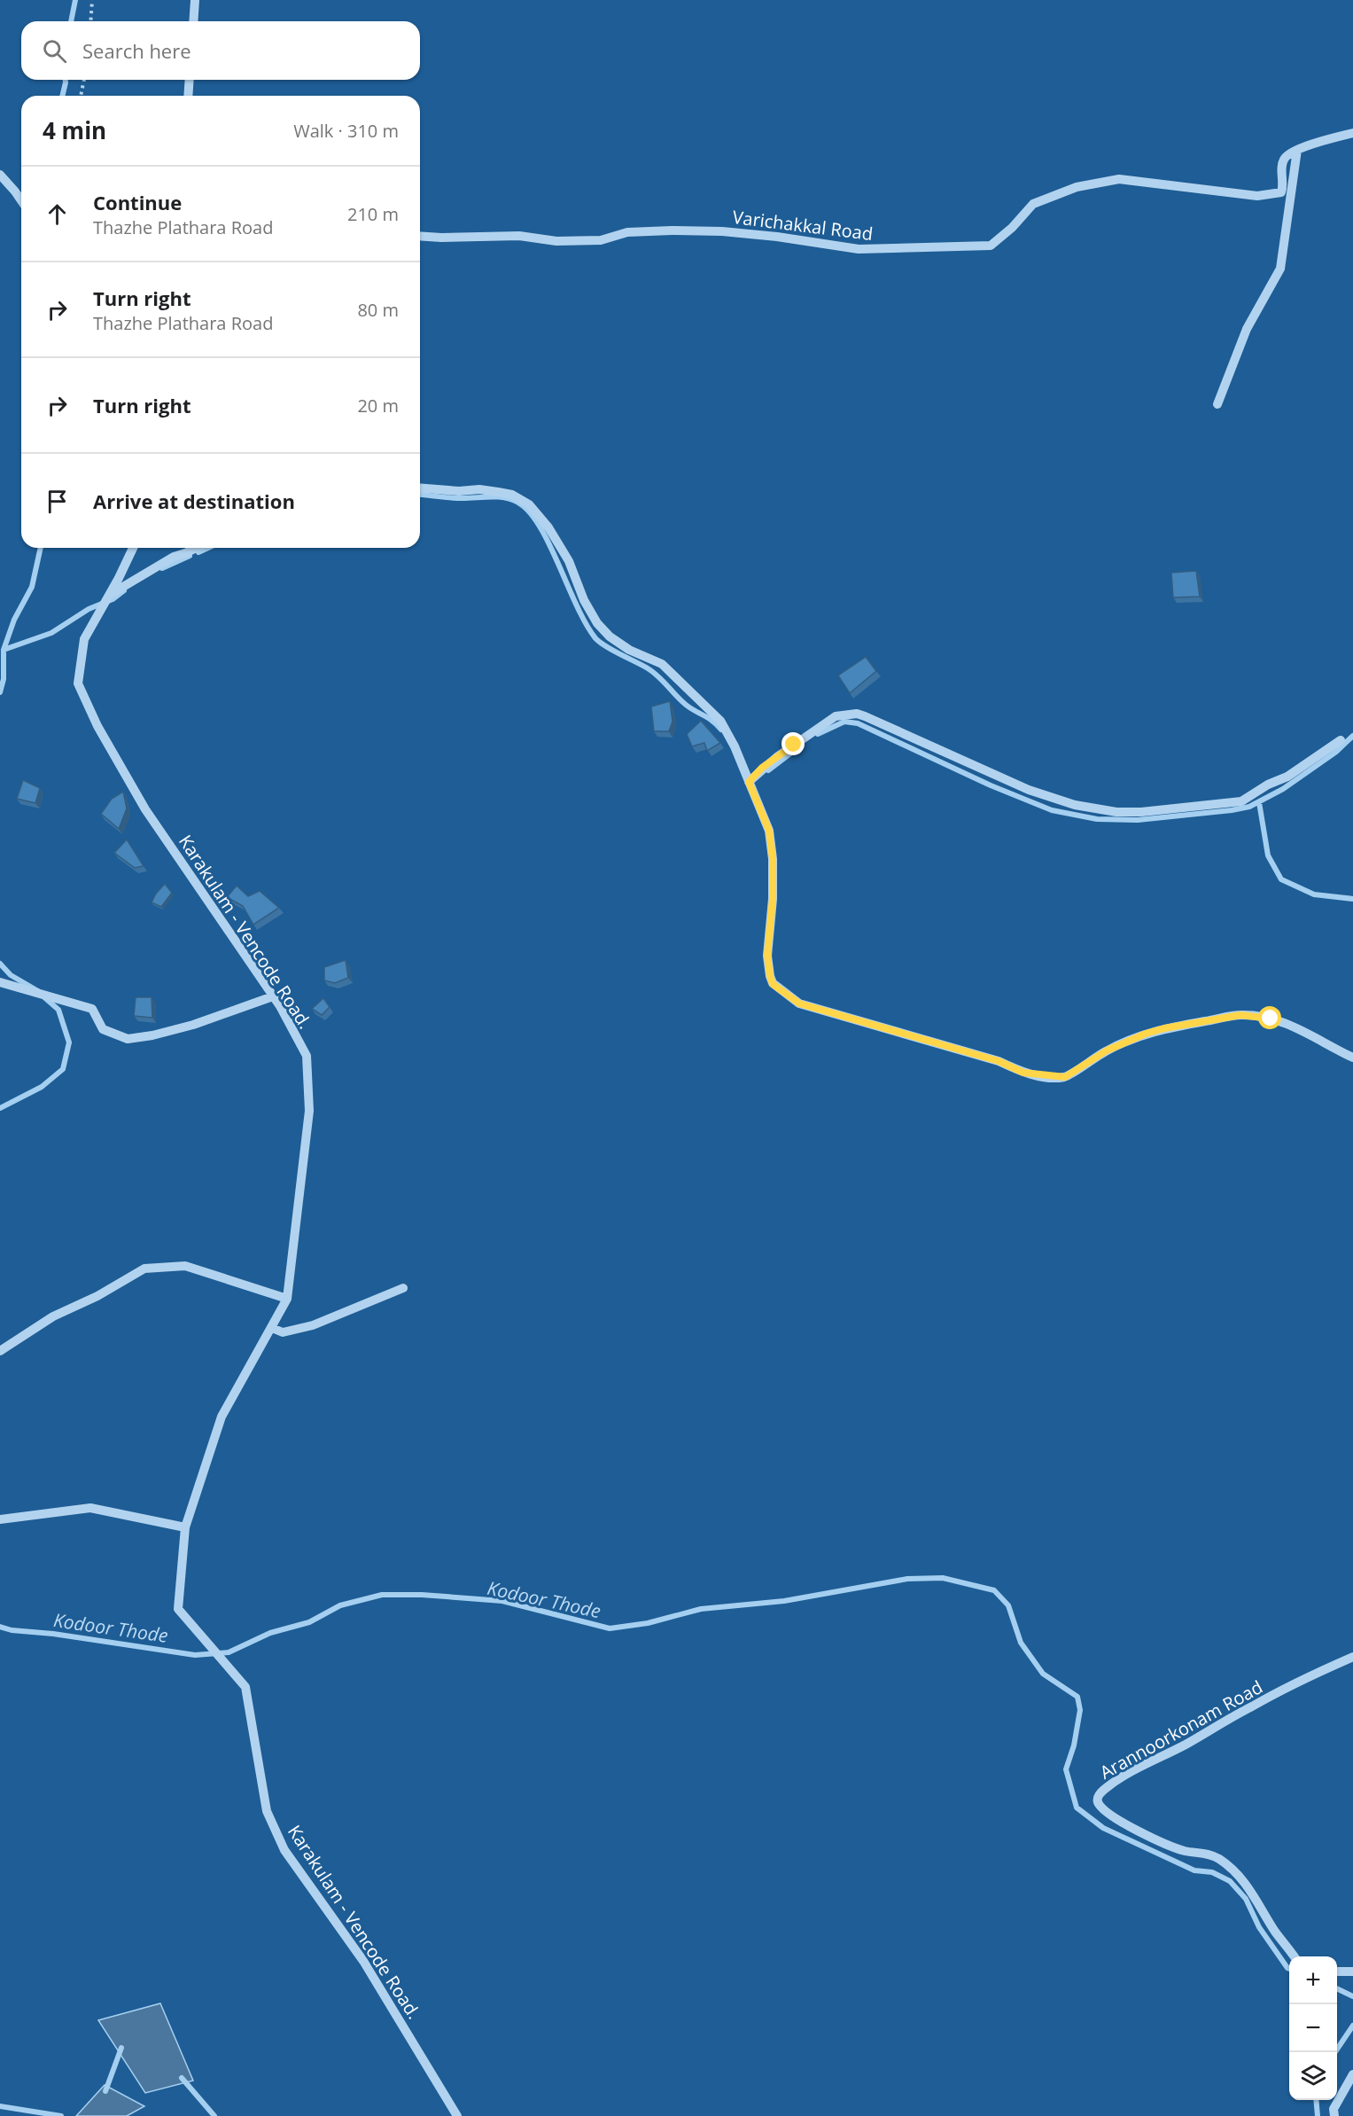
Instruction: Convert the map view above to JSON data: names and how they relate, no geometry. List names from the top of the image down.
{
  "streets": {
    "street": ["Varichakkal Road", "Karakulam - Vencode Road.", "Arannoorkonam Road"]
  },
  "water": ["Kodoor Thode"],
  "page": {
    "search": "Search here",
    "heading": ["4 min", "Walk · 310 m"],
    "list": [
      ["Continue", "Thazhe Plathara Road", "210 m"],
      ["Turn right", "Thazhe Plathara Road", "80 m"],
      ["Turn right", "20 m"],
      "Arrive at destination"
    ],
    "map_buttons": ["+", "−"]
  }
}
